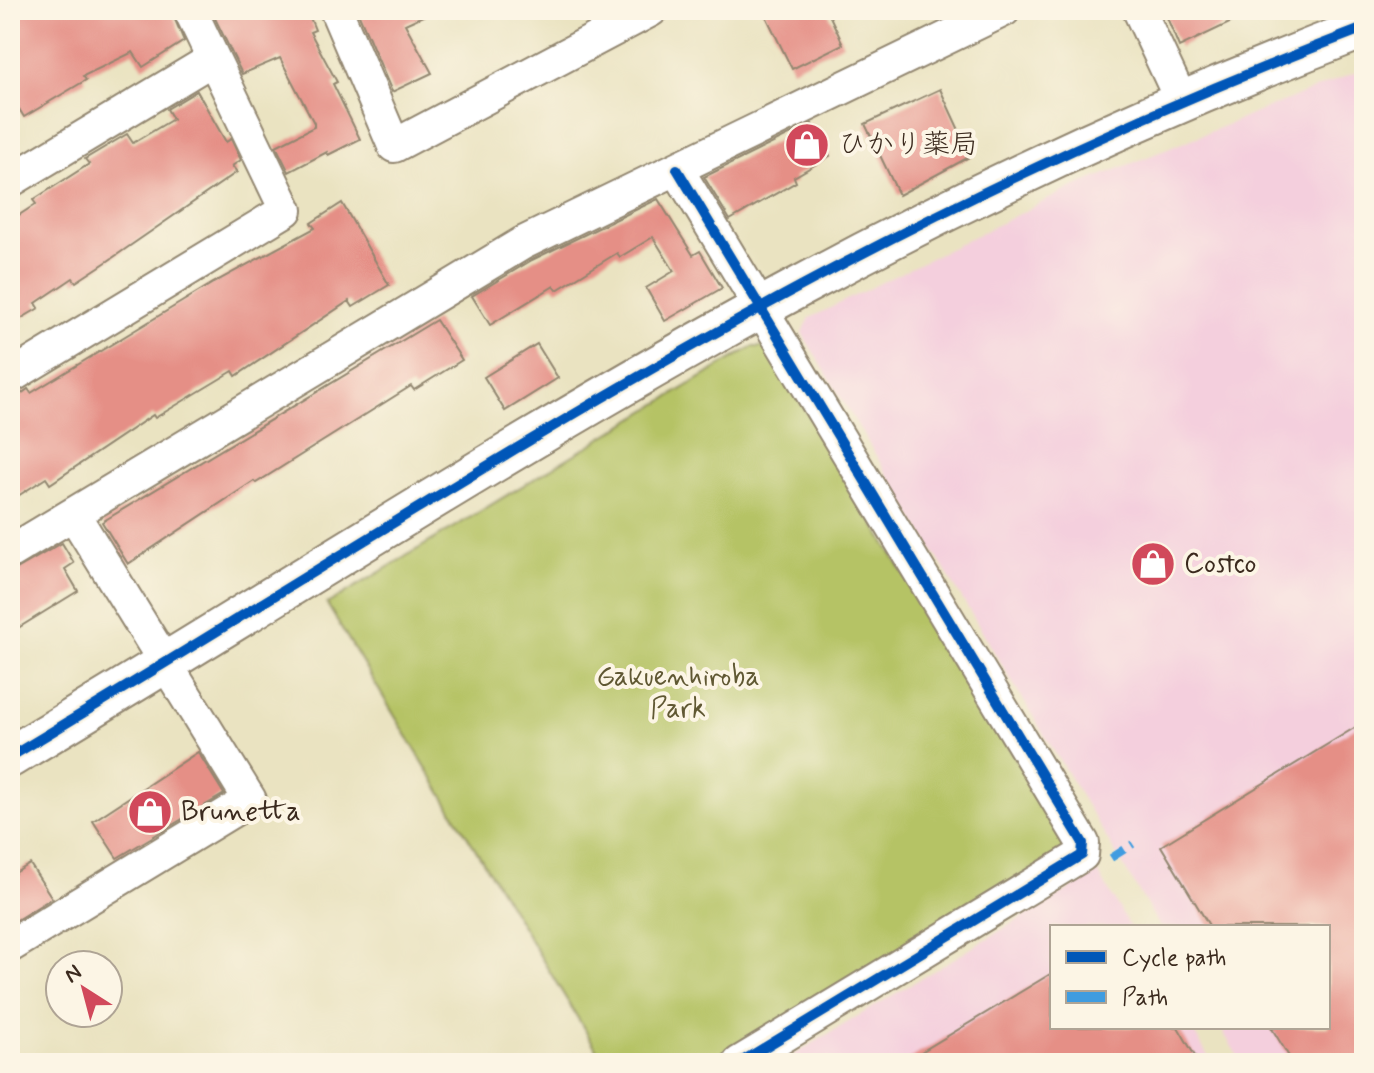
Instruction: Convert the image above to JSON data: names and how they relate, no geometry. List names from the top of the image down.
{
  "parks": ["Gakuenhiroba Park"],
  "places": {
    "shop": ["ひかり薬局", "Costco", "Brunetta"]
  },
  "legend": ["Cycle path", "Path"],
  "north": "top left"
}
